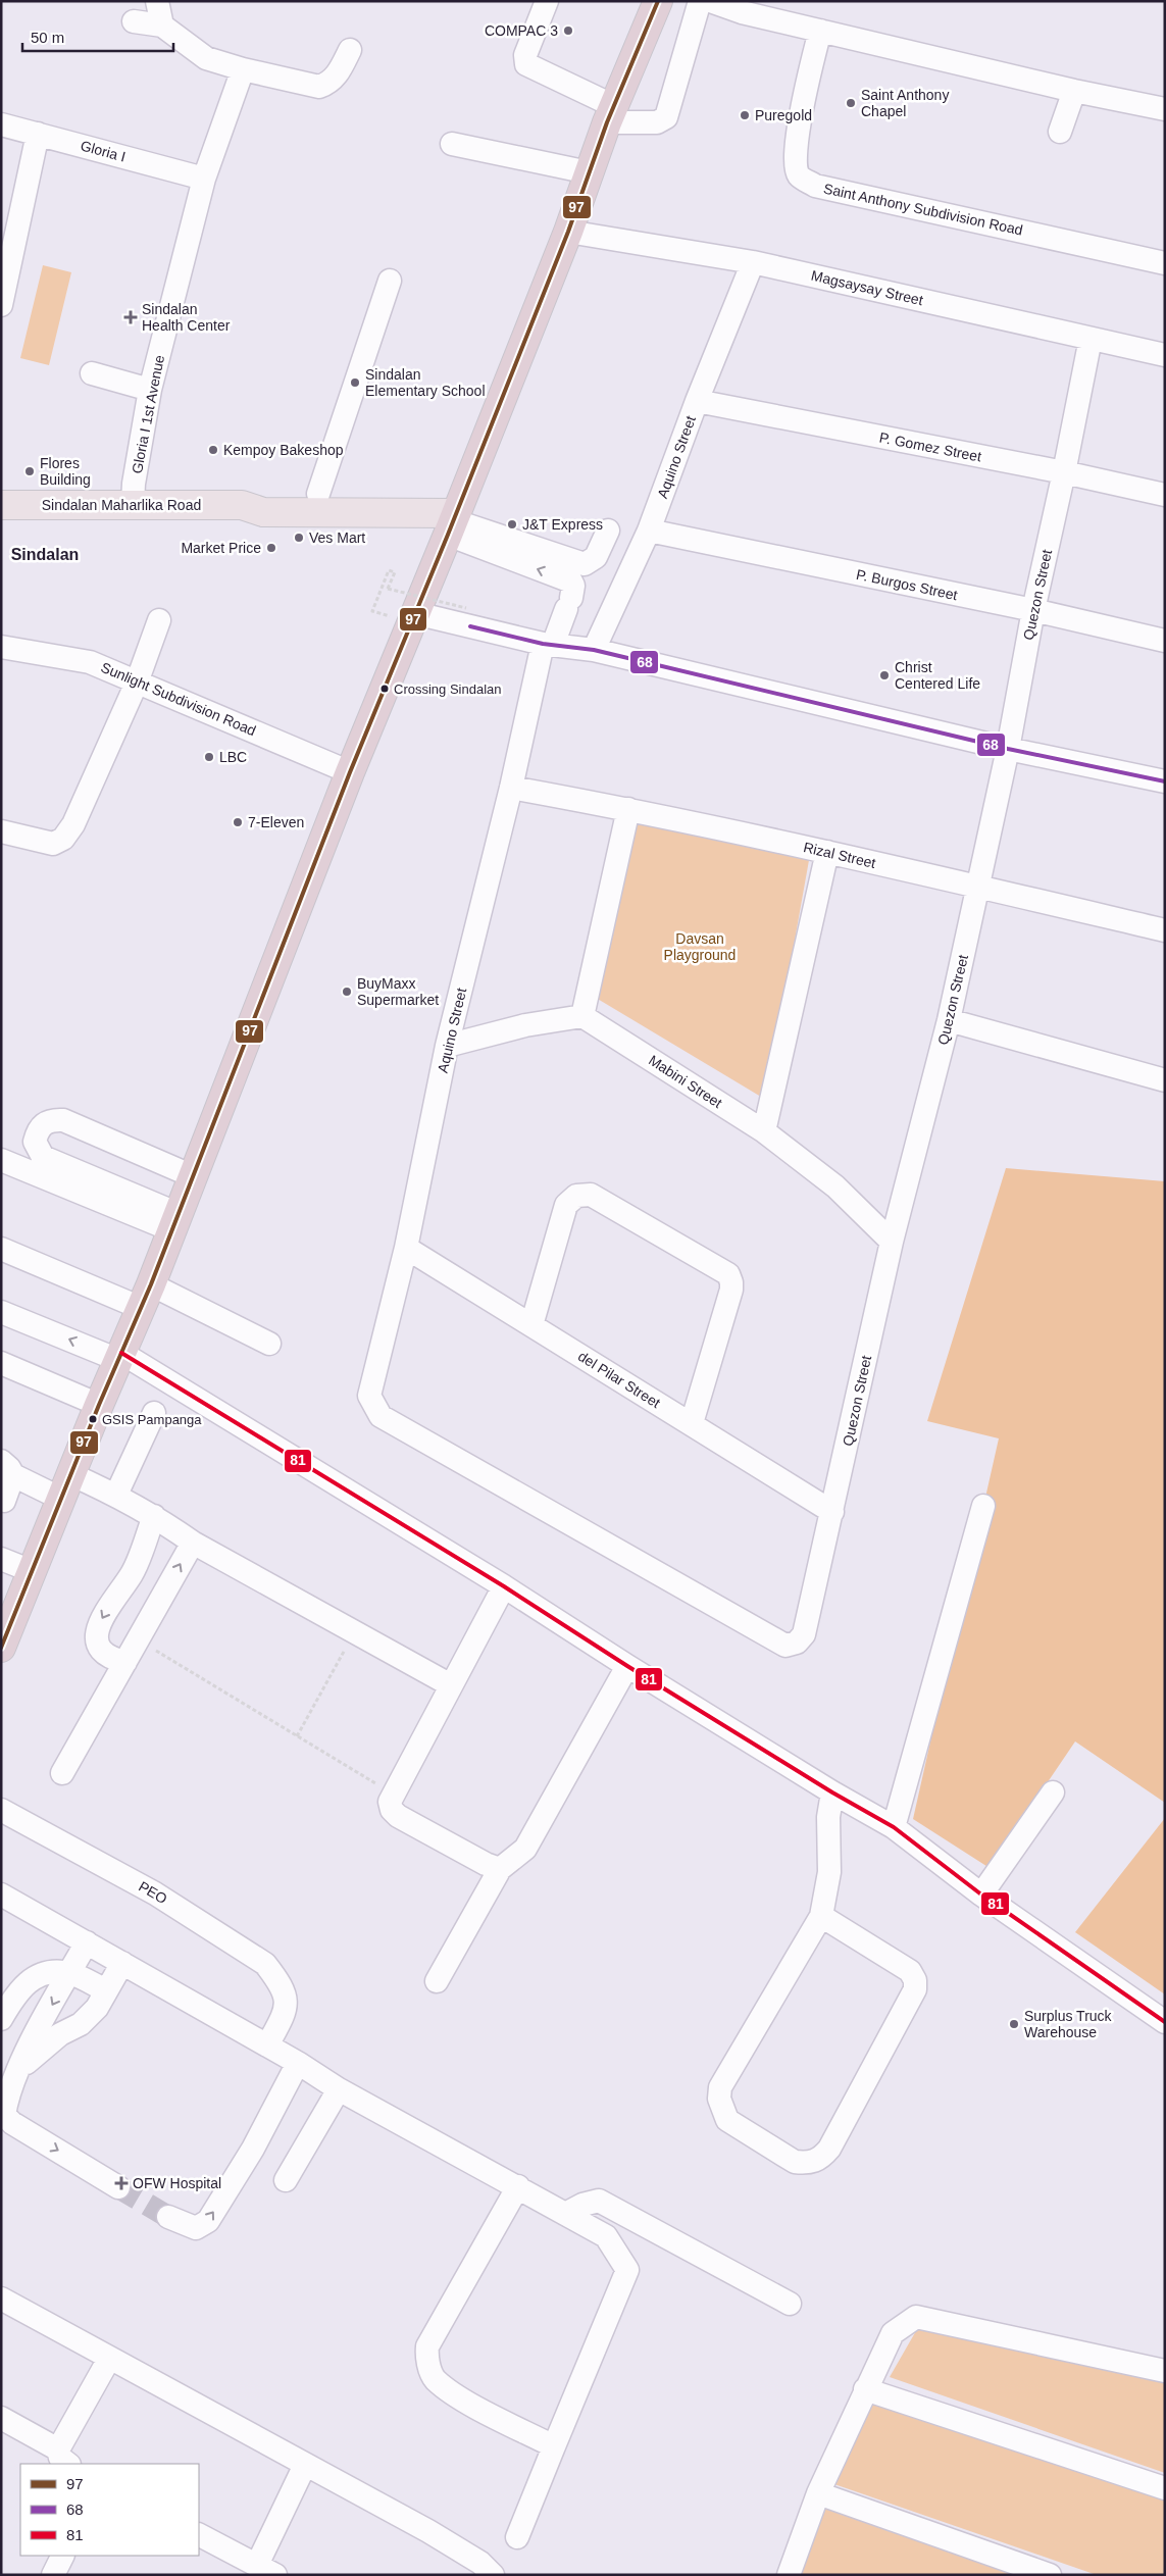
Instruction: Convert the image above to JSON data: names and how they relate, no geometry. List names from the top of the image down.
{
  "streets": {
    "main road": ["Sindalan Maharlika Road"],
    "street": [
      "Gloria I",
      "Saint Anthony Subdivision Road",
      "Magsaysay Street",
      "Gloria I 1st Avenue",
      "P. Gomez Street",
      "Aquino Street",
      "P. Burgos Street",
      "Quezon Street",
      "Sunlight Subdivision Road",
      "Rizal Street",
      "Mabini Street",
      "del Pilar Street",
      "PEO"
    ]
  },
  "crossings": [
    ["Gloria I", "Gloria I 1st Avenue"],
    ["Magsaysay Street", "Aquino Street"],
    ["Magsaysay Street", "Quezon Street"],
    ["Gloria I 1st Avenue", "Sindalan Maharlika Road"],
    ["P. Gomez Street", "Aquino Street"],
    ["P. Gomez Street", "Quezon Street"],
    ["Aquino Street", "Sindalan Maharlika Road"],
    ["Aquino Street", "P. Burgos Street"],
    ["Aquino Street", "Quezon Street"],
    ["Aquino Street", "Rizal Street"],
    ["Aquino Street", "del Pilar Street"],
    ["P. Burgos Street", "Quezon Street"],
    ["Quezon Street", "Rizal Street"],
    ["Quezon Street", "Mabini Street"],
    ["Quezon Street", "del Pilar Street"]
  ],
  "districts": ["Sindalan"],
  "parks": ["Davsan Playground"],
  "places": {
    "other": [
      "COMPAC 3",
      "Saint Anthony Chapel",
      "Puregold",
      "Sindalan Elementary School",
      "Kempoy Bakeshop",
      "Flores Building",
      "J&T Express",
      "Ves Mart",
      "Market Price",
      "Christ Centered Life",
      "Crossing Sindalan",
      "LBC",
      "7-Eleven",
      "BuyMaxx Supermarket",
      "GSIS Pampanga",
      "Surplus Truck Warehouse"
    ],
    "health": ["Sindalan Health Center", "OFW Hospital"]
  },
  "lines": ["transit line 97", "transit line 68", "transit line 81"],
  "legend": ["97", "68", "81"],
  "scale_bar": "50 m"
}
